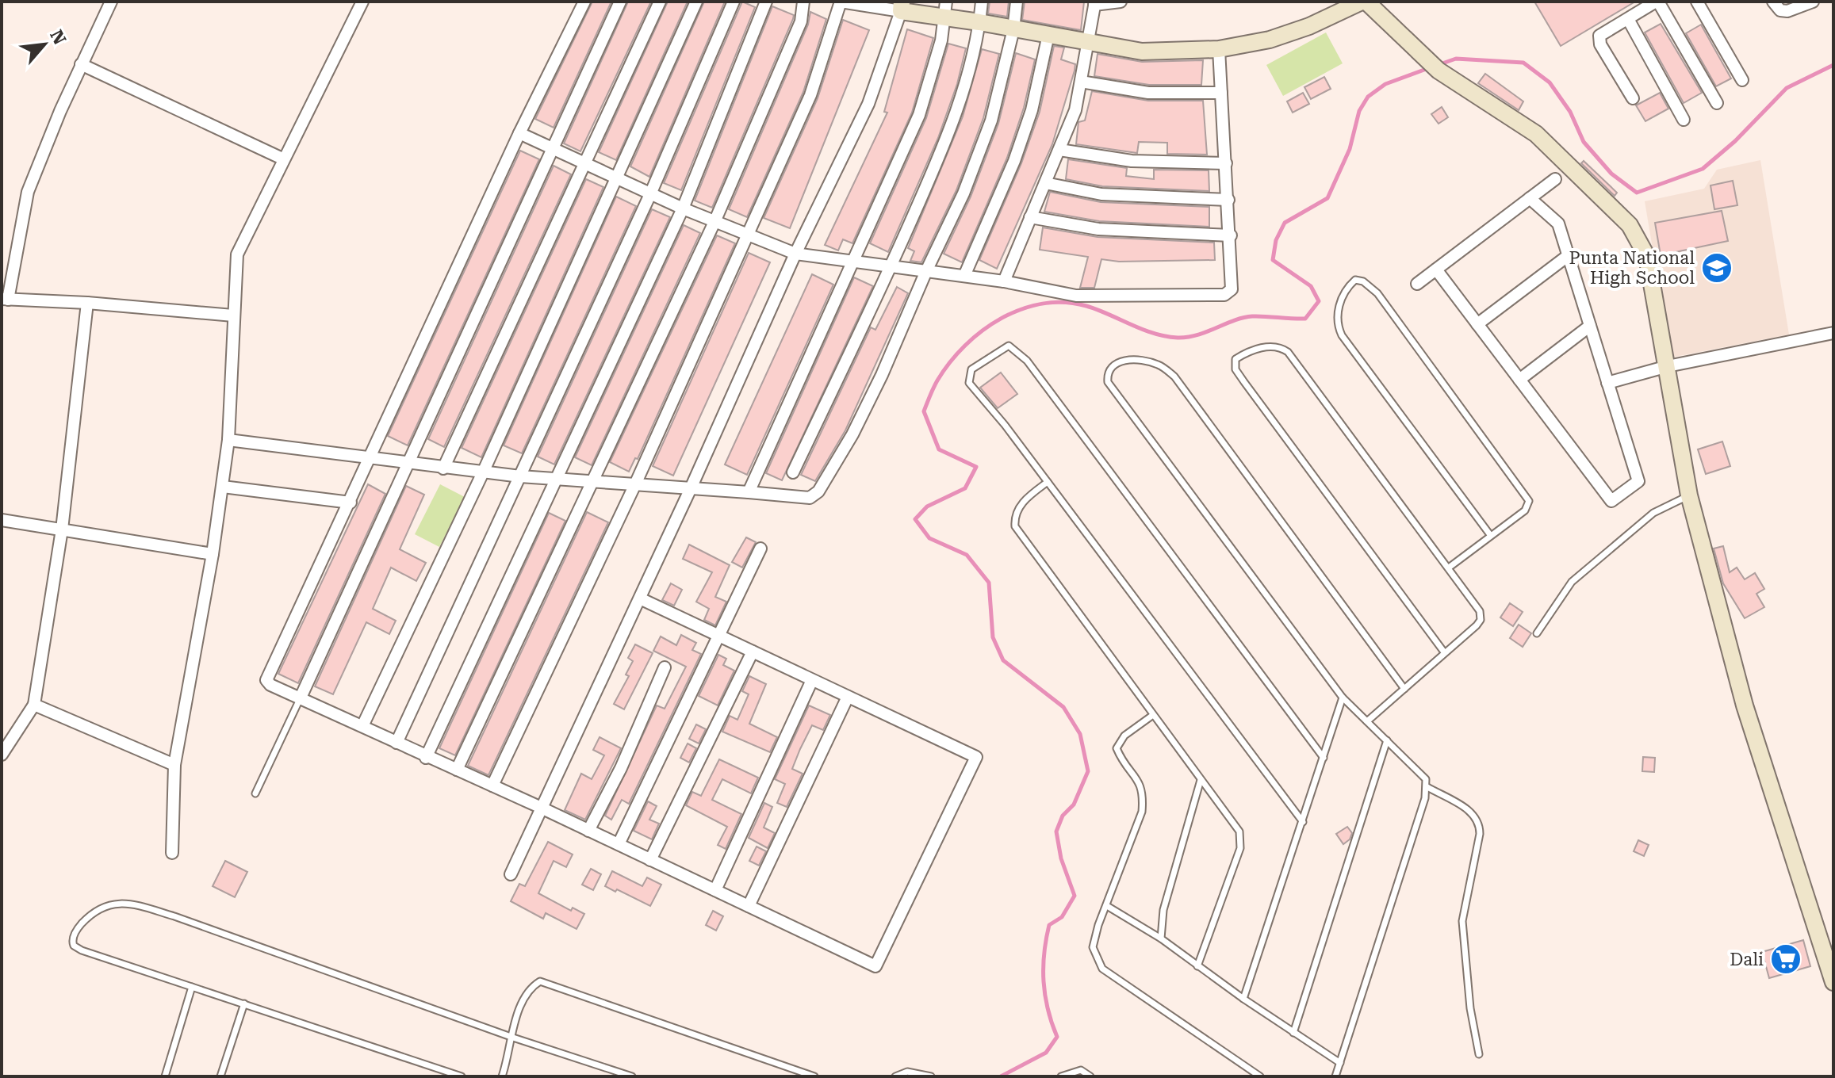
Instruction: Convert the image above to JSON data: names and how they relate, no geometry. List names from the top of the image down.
{
  "places": {
    "school or university": ["Punta National High School"],
    "supermarket": ["Dali"]
  },
  "north": "top right"
}
